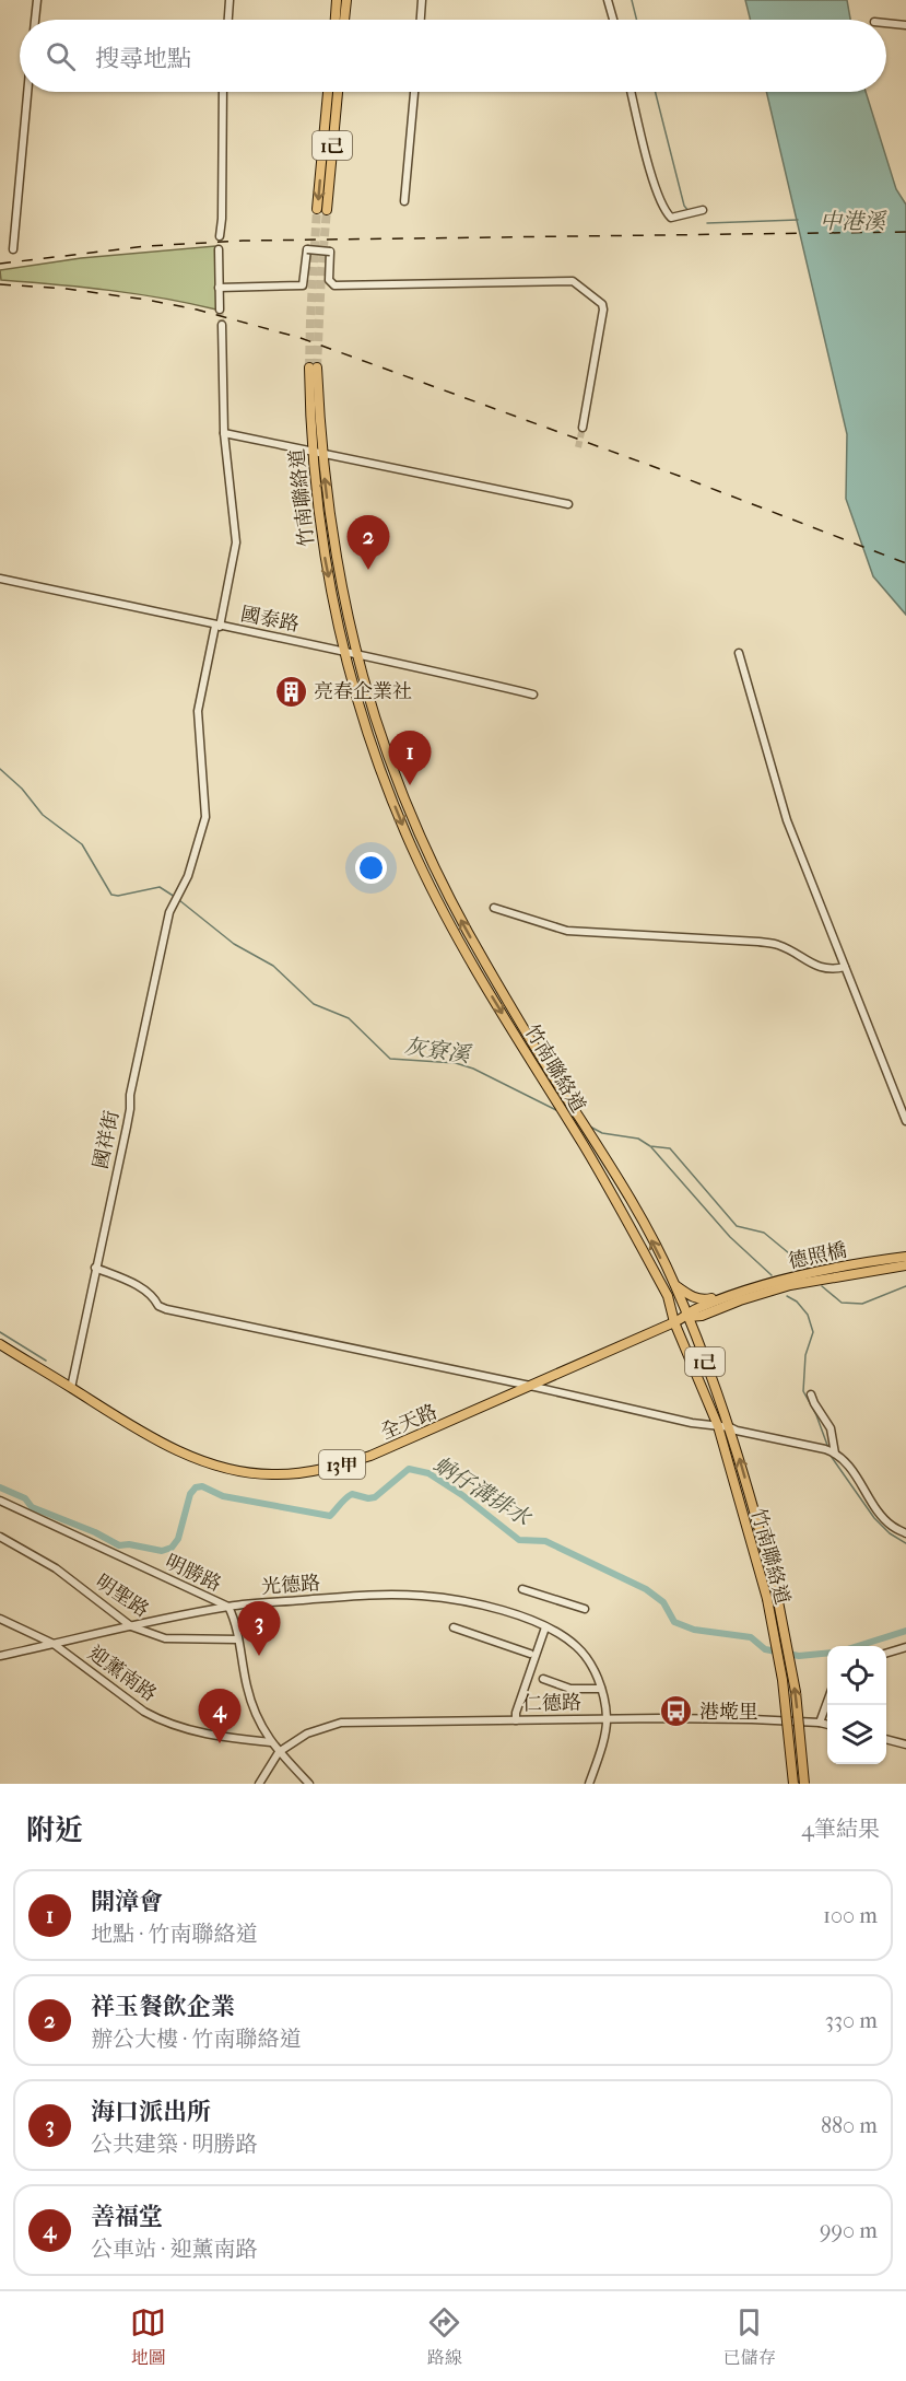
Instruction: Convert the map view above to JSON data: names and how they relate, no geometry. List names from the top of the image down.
{
  "streets": {
    "main road": [
      "1己",
      "竹南聯絡道",
      "德照橋",
      "全天路",
      "13甲"
    ],
    "street": [
      "國泰路",
      "國祥街",
      "明勝路",
      "光德路",
      "明聖路",
      "迎薰南路",
      "仁德路"
    ]
  },
  "crossings": [
    ["竹南聯絡道", "國泰路"],
    ["竹南聯絡道", "全天路"],
    ["竹南聯絡道", "13甲"],
    ["國泰路", "國祥街"],
    ["國祥街", "全天路"],
    ["德照橋", "13甲"],
    ["全天路", "13甲"],
    ["明勝路", "光德路"],
    ["明勝路", "明聖路"],
    ["明勝路", "迎薰南路"],
    ["明勝路", "仁德路"],
    ["光德路", "明聖路"],
    ["光德路", "迎薰南路"],
    ["光德路", "仁德路"]
  ],
  "water": ["中港溪", "灰寮溪", "蚋仔溝排水"],
  "places": {
    "building": ["亮春企業社"],
    "bus stop": ["港墘里"]
  },
  "page": {
    "search": "搜尋地點",
    "pins": [
      "2",
      "1",
      "3",
      "4"
    ],
    "heading": ["附近", "4筆結果"],
    "list": [
      {
        "mark": "1",
        "name": "開漳會",
        "note": "地點 · 竹南聯絡道",
        "value": "100 m"
      },
      {
        "mark": "2",
        "name": "祥玉餐飲企業",
        "note": "辦公大樓 · 竹南聯絡道",
        "value": "330 m"
      },
      {
        "mark": "3",
        "name": "海口派出所",
        "note": "公共建築 · 明勝路",
        "value": "880 m"
      },
      {
        "mark": "4",
        "name": "善福堂",
        "note": "公車站 · 迎薰南路",
        "value": "990 m"
      }
    ],
    "nav": ["地圖", "路線", "已儲存"]
  }
}
